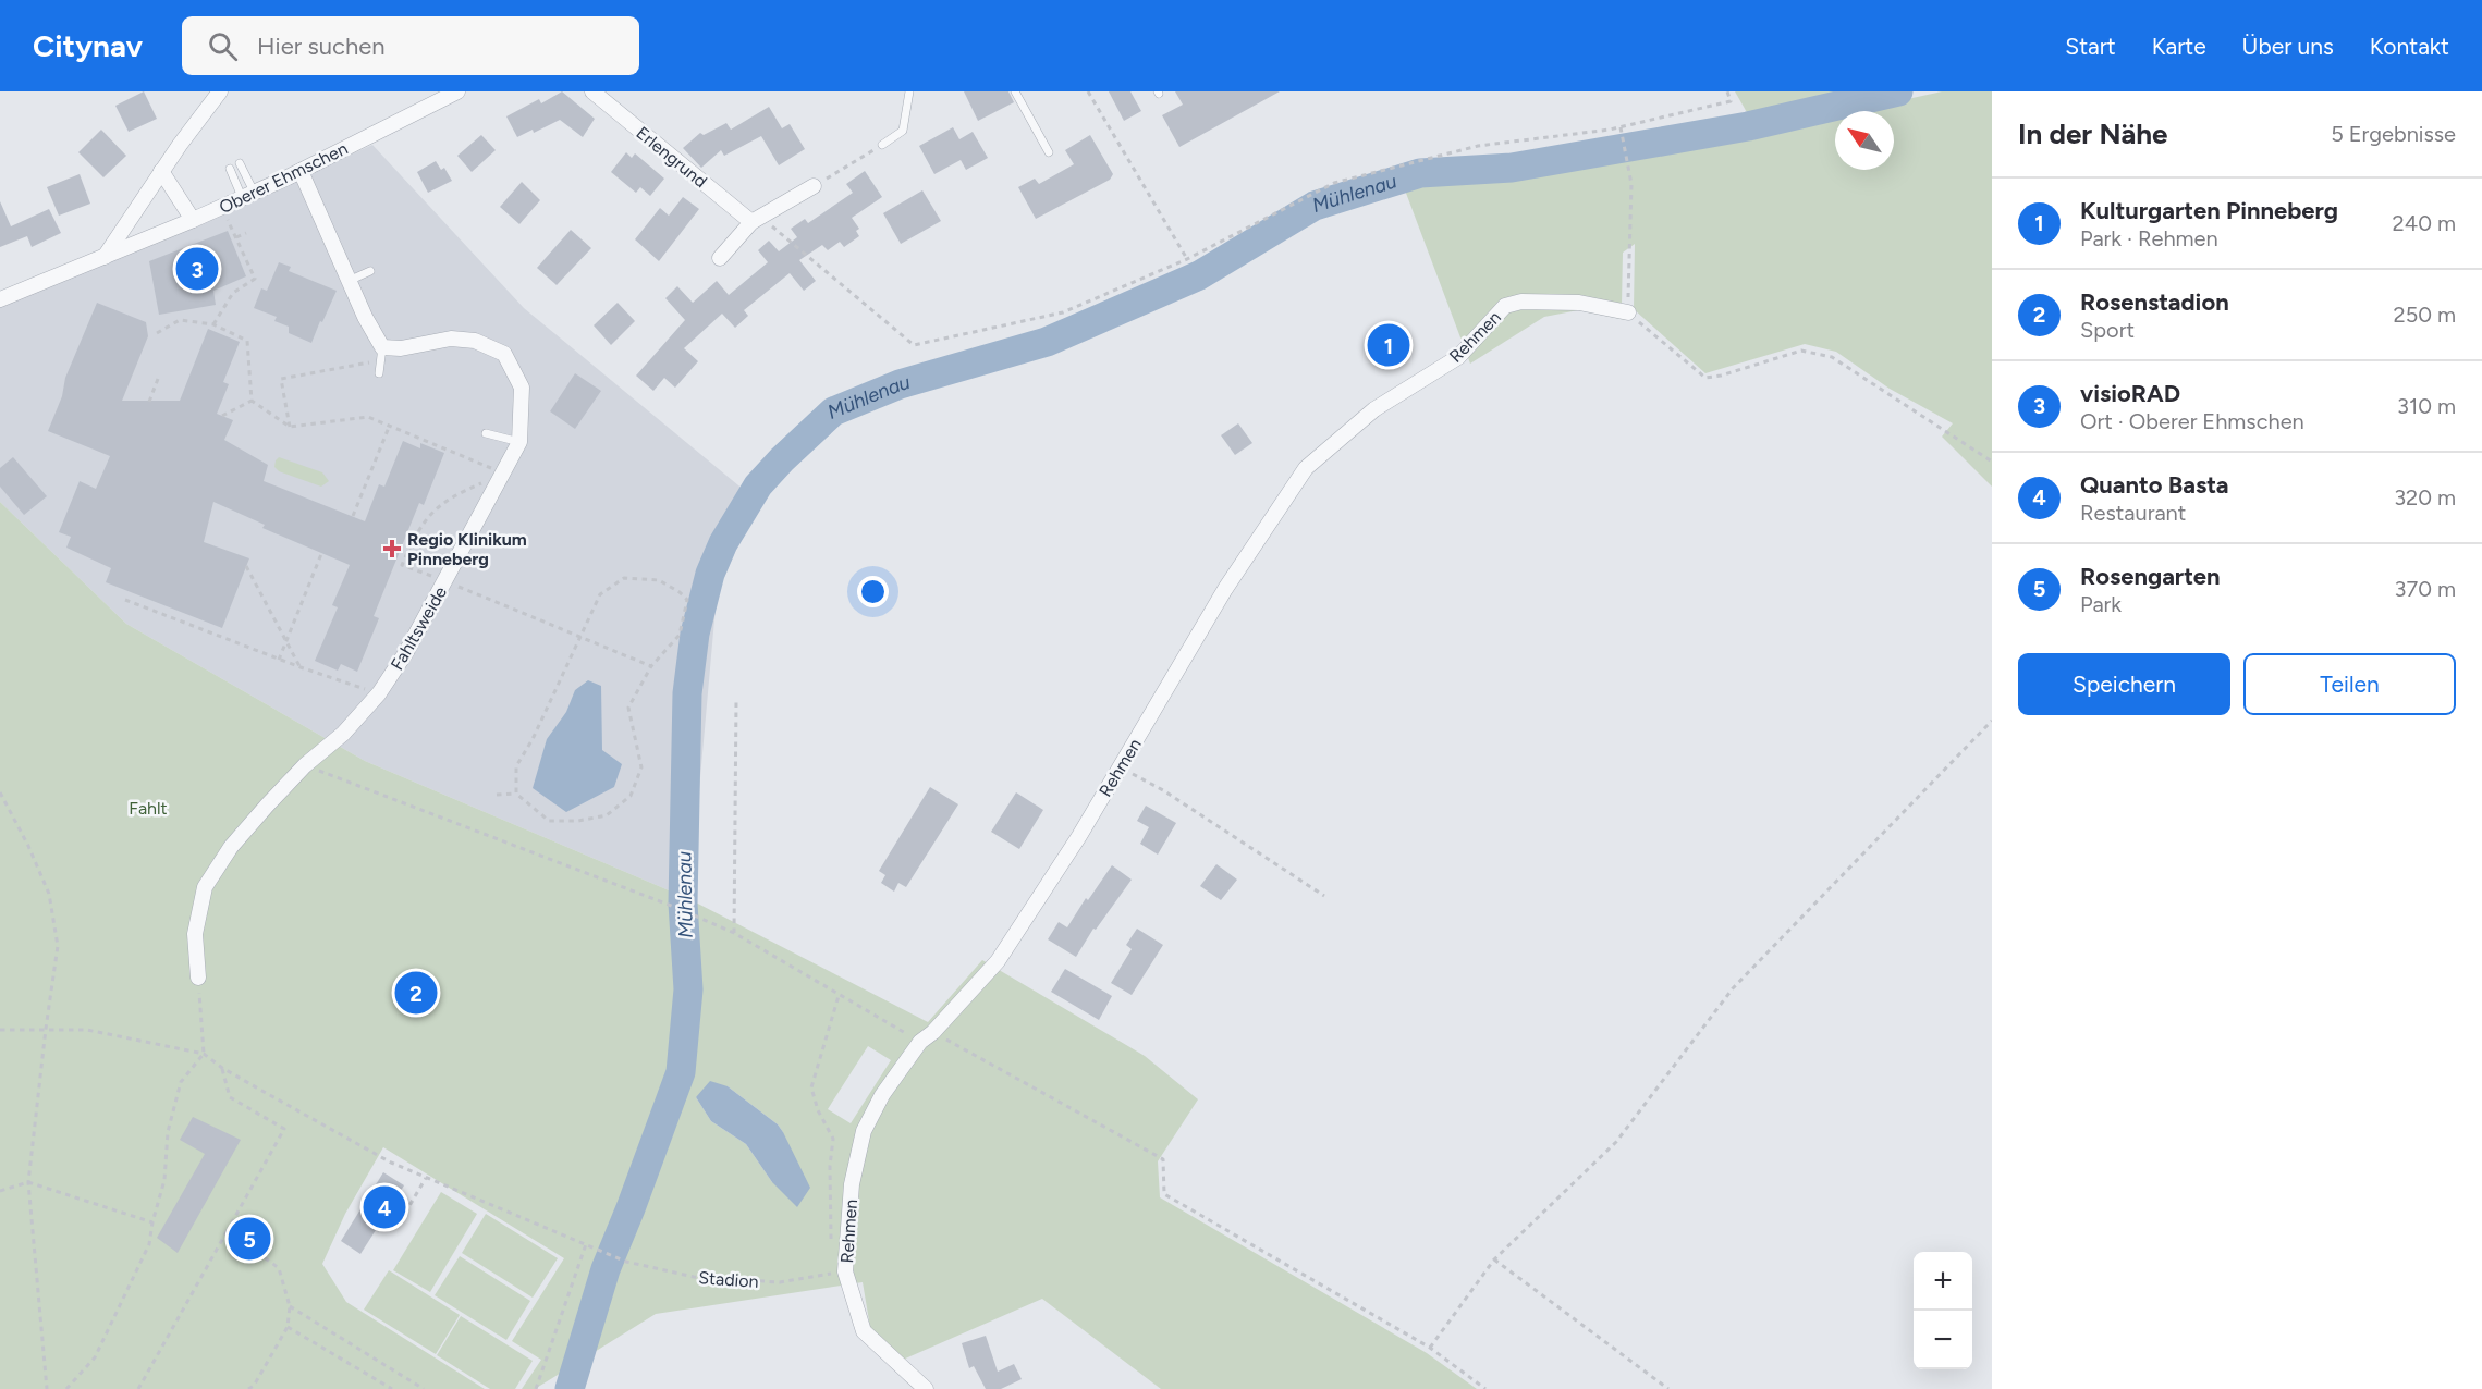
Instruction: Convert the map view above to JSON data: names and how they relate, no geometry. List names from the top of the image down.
{
  "streets": {
    "street": [
      "Erlengrund",
      "Oberer Ehmschen",
      "Rehmen",
      "Fahltsweide"
    ],
    "path": ["Stadion"]
  },
  "water": ["Mühlenau"],
  "parks": ["Fahlt"],
  "places": {
    "health": ["Regio Klinikum Pinneberg"]
  },
  "north": "top left",
  "page": {
    "header": "Citynav",
    "search": "Hier suchen",
    "nav": [
      "Start",
      "Karte",
      "Über uns",
      "Kontakt"
    ],
    "heading": ["In der Nähe", "5 Ergebnisse"],
    "list": [
      {
        "mark": "1",
        "name": "Kulturgarten Pinneberg",
        "note": "Park · Rehmen",
        "value": "240 m"
      },
      {
        "mark": "2",
        "name": "Rosenstadion",
        "note": "Sport",
        "value": "250 m"
      },
      {
        "mark": "3",
        "name": "visioRAD",
        "note": "Ort · Oberer Ehmschen",
        "value": "310 m"
      },
      {
        "mark": "4",
        "name": "Quanto Basta",
        "note": "Restaurant",
        "value": "320 m"
      },
      {
        "mark": "5",
        "name": "Rosengarten",
        "note": "Park",
        "value": "370 m"
      }
    ],
    "pins": [
      "3",
      "1",
      "2",
      "4",
      "5"
    ],
    "buttons": ["Speichern", "Teilen"],
    "map_buttons": ["+", "−"]
  }
}
